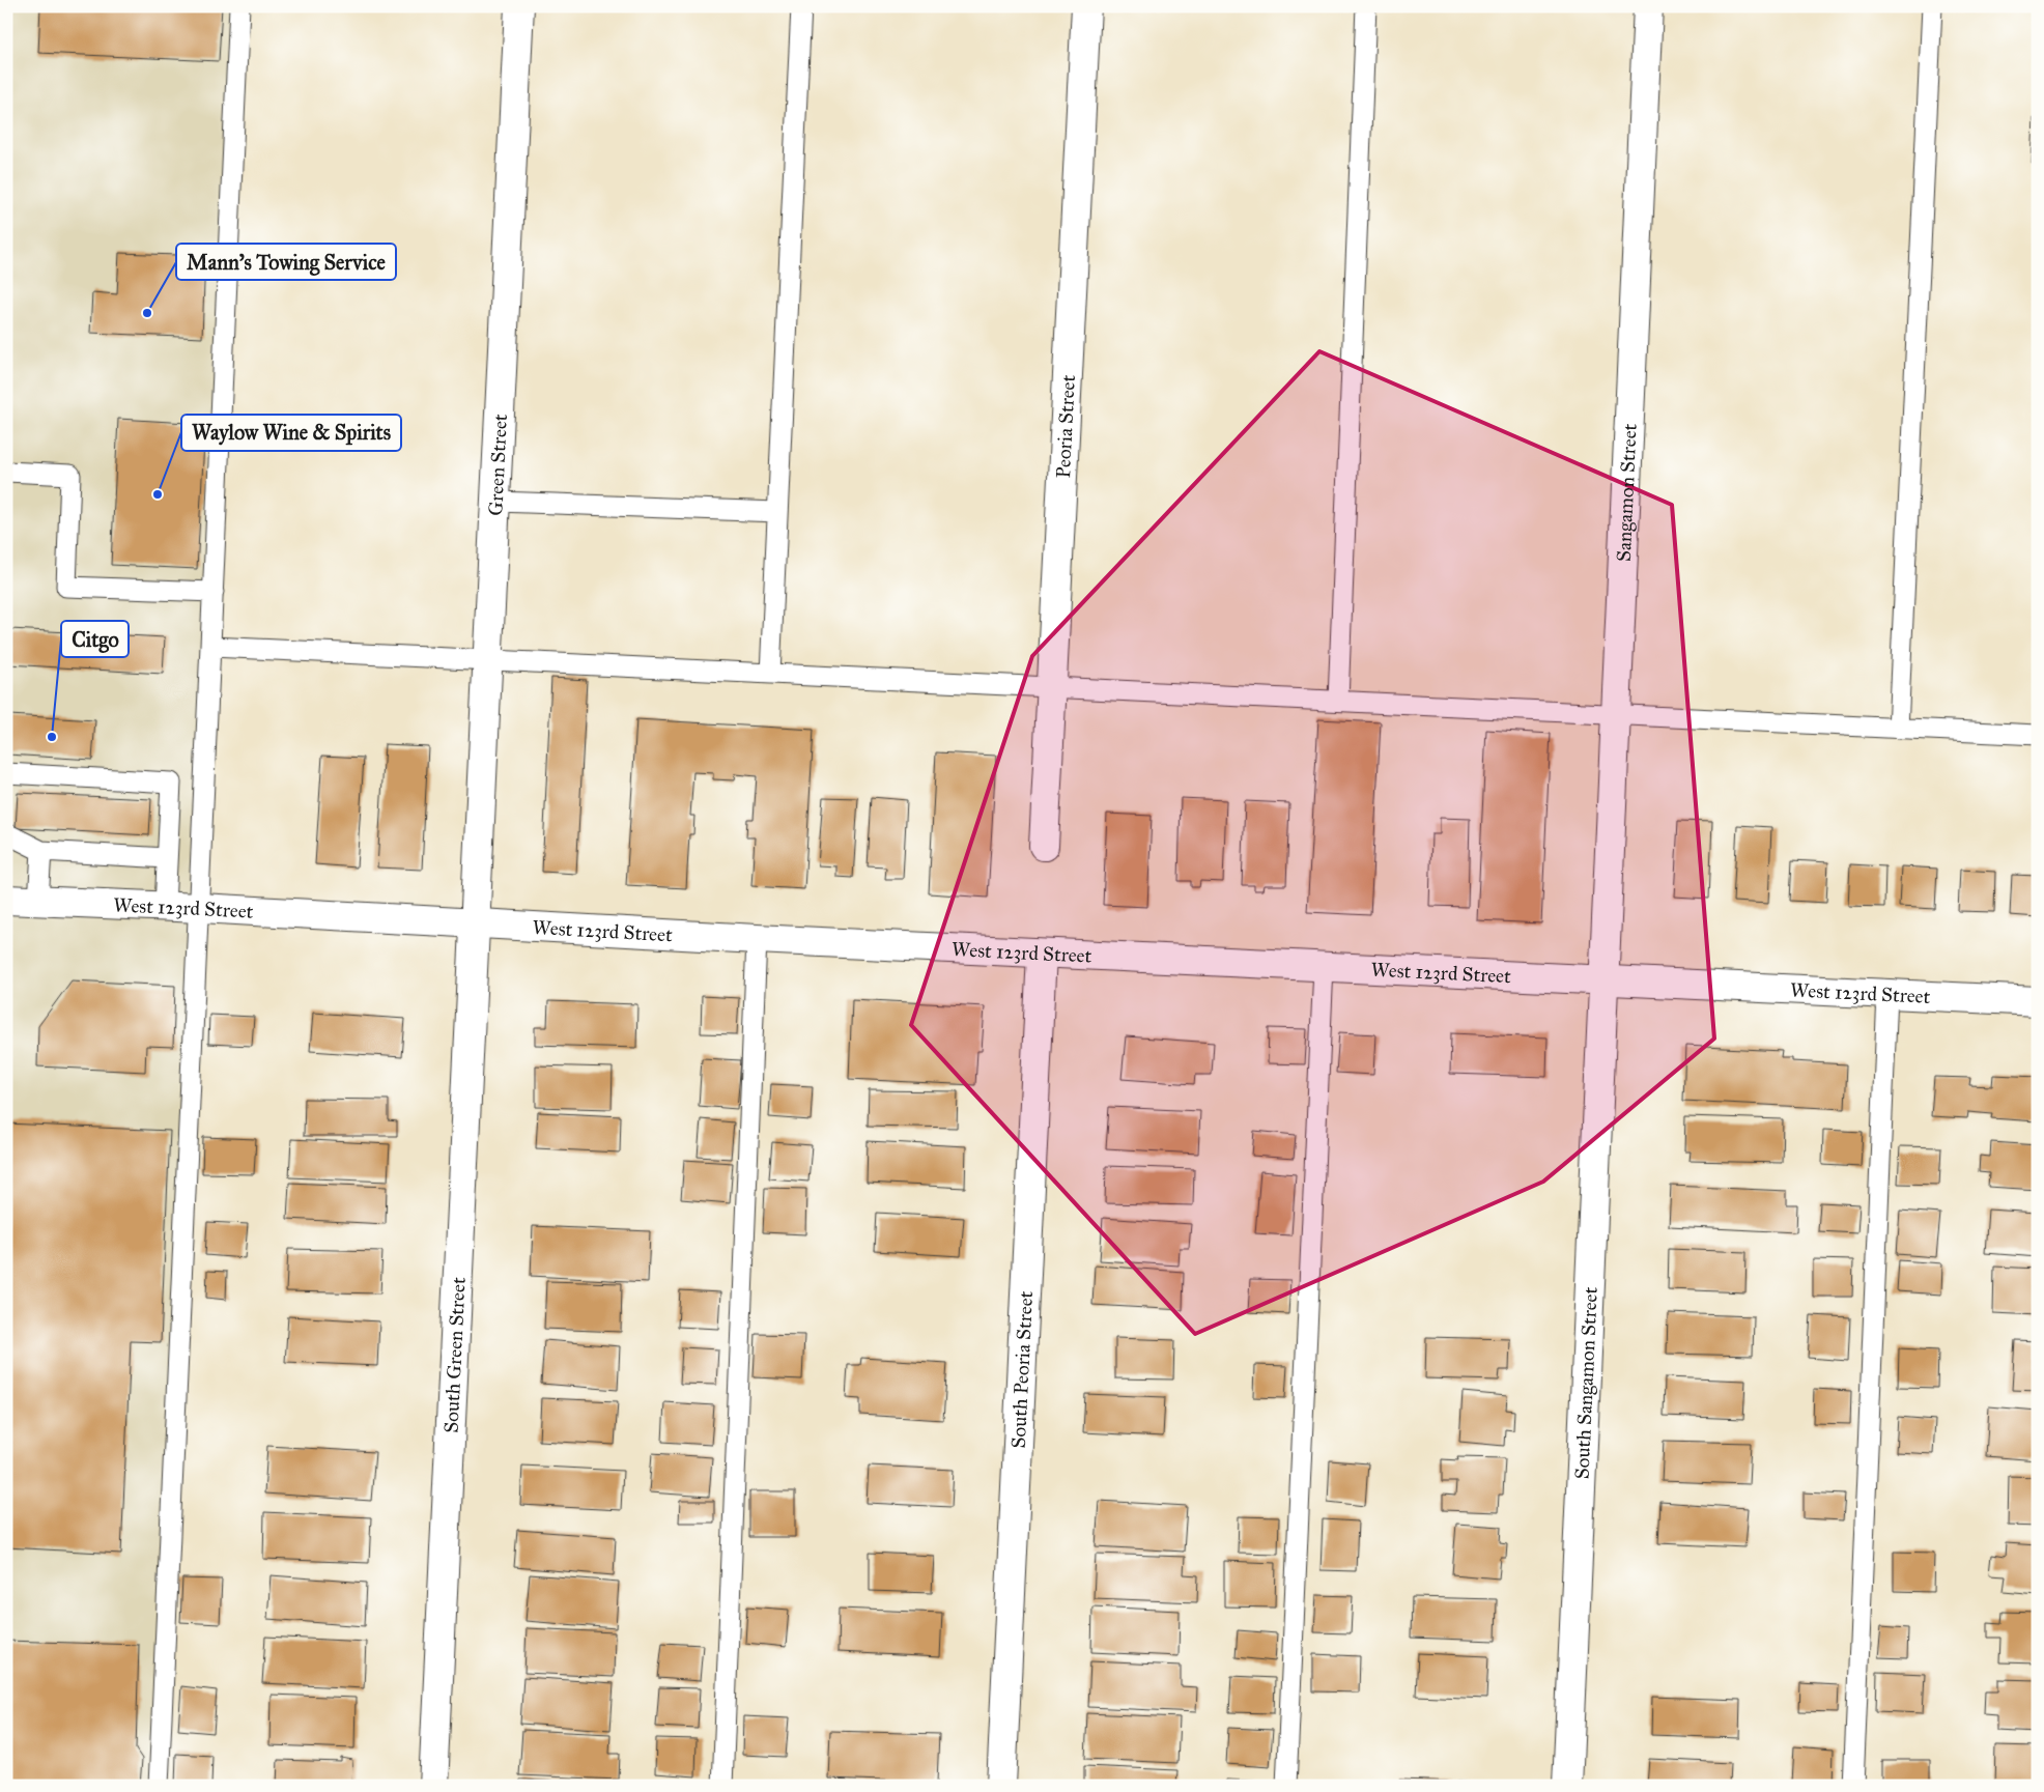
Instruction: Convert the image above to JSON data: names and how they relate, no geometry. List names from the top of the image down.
{
  "streets": {
    "street": [
      "Peoria Street",
      "Green Street",
      "Sangamon Street",
      "West 123rd Street",
      "South Green Street",
      "South Peoria Street",
      "South Sangamon Street"
    ]
  },
  "crossings": [
    ["Green Street", "West 123rd Street"],
    ["Green Street", "South Green Street"],
    ["Sangamon Street", "West 123rd Street"],
    ["Sangamon Street", "South Sangamon Street"],
    ["West 123rd Street", "South Green Street"],
    ["West 123rd Street", "South Peoria Street"],
    ["West 123rd Street", "South Sangamon Street"]
  ],
  "places": ["Mann's Towing Service", "Waylow Wine & Spirits", "Citgo"]
}
